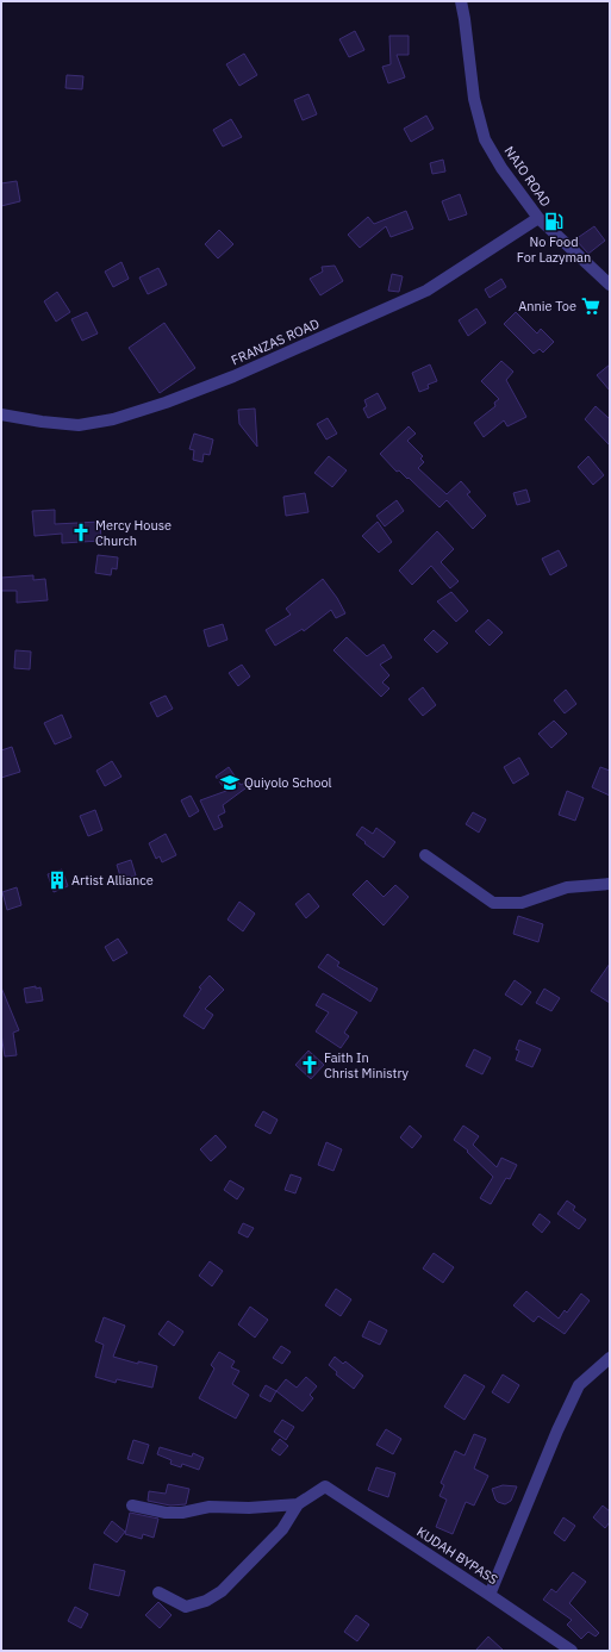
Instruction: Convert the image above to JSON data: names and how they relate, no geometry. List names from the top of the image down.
{
  "streets": {
    "street": ["NAIO ROAD", "FRANZAS ROAD", "KUDAH BYPASS"]
  },
  "crossings": [
    ["NAIO ROAD", "FRANZAS ROAD"]
  ],
  "places": {
    "fuel station": ["No Food For Lazyman"],
    "supermarket": ["Annie Toe"],
    "church": ["Mercy House Church", "Faith In Christ Ministry"],
    "school or university": ["Quiyolo School"],
    "building": ["Artist Alliance"]
  }
}
